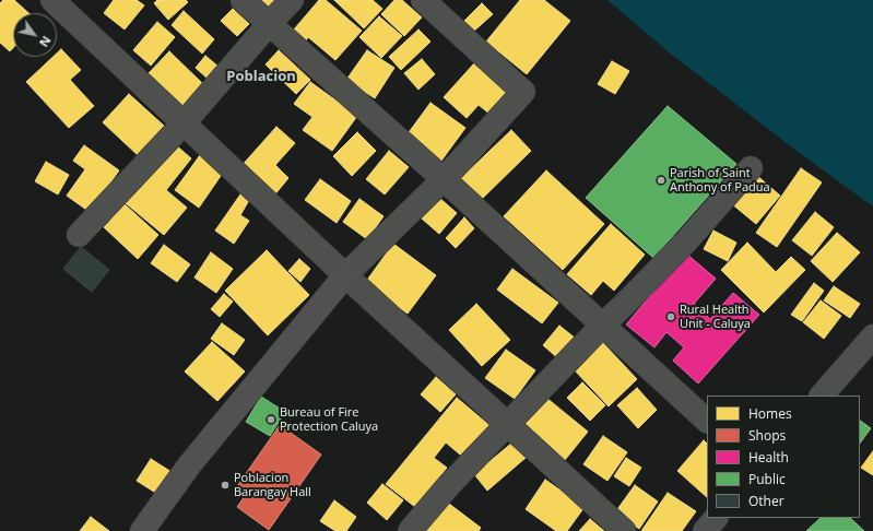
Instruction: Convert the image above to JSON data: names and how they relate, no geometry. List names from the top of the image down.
{
  "districts": ["Poblacion"],
  "places": [
    "Parish of Saint Anthony of Padua",
    "Rural Health Unit - Caluya",
    "Bureau of Fire Protection Caluya",
    "Poblacion Barangay Hall"
  ],
  "legend": [
    "Homes",
    "Shops",
    "Health",
    "Public",
    "Other"
  ],
  "north": "bottom right"
}
